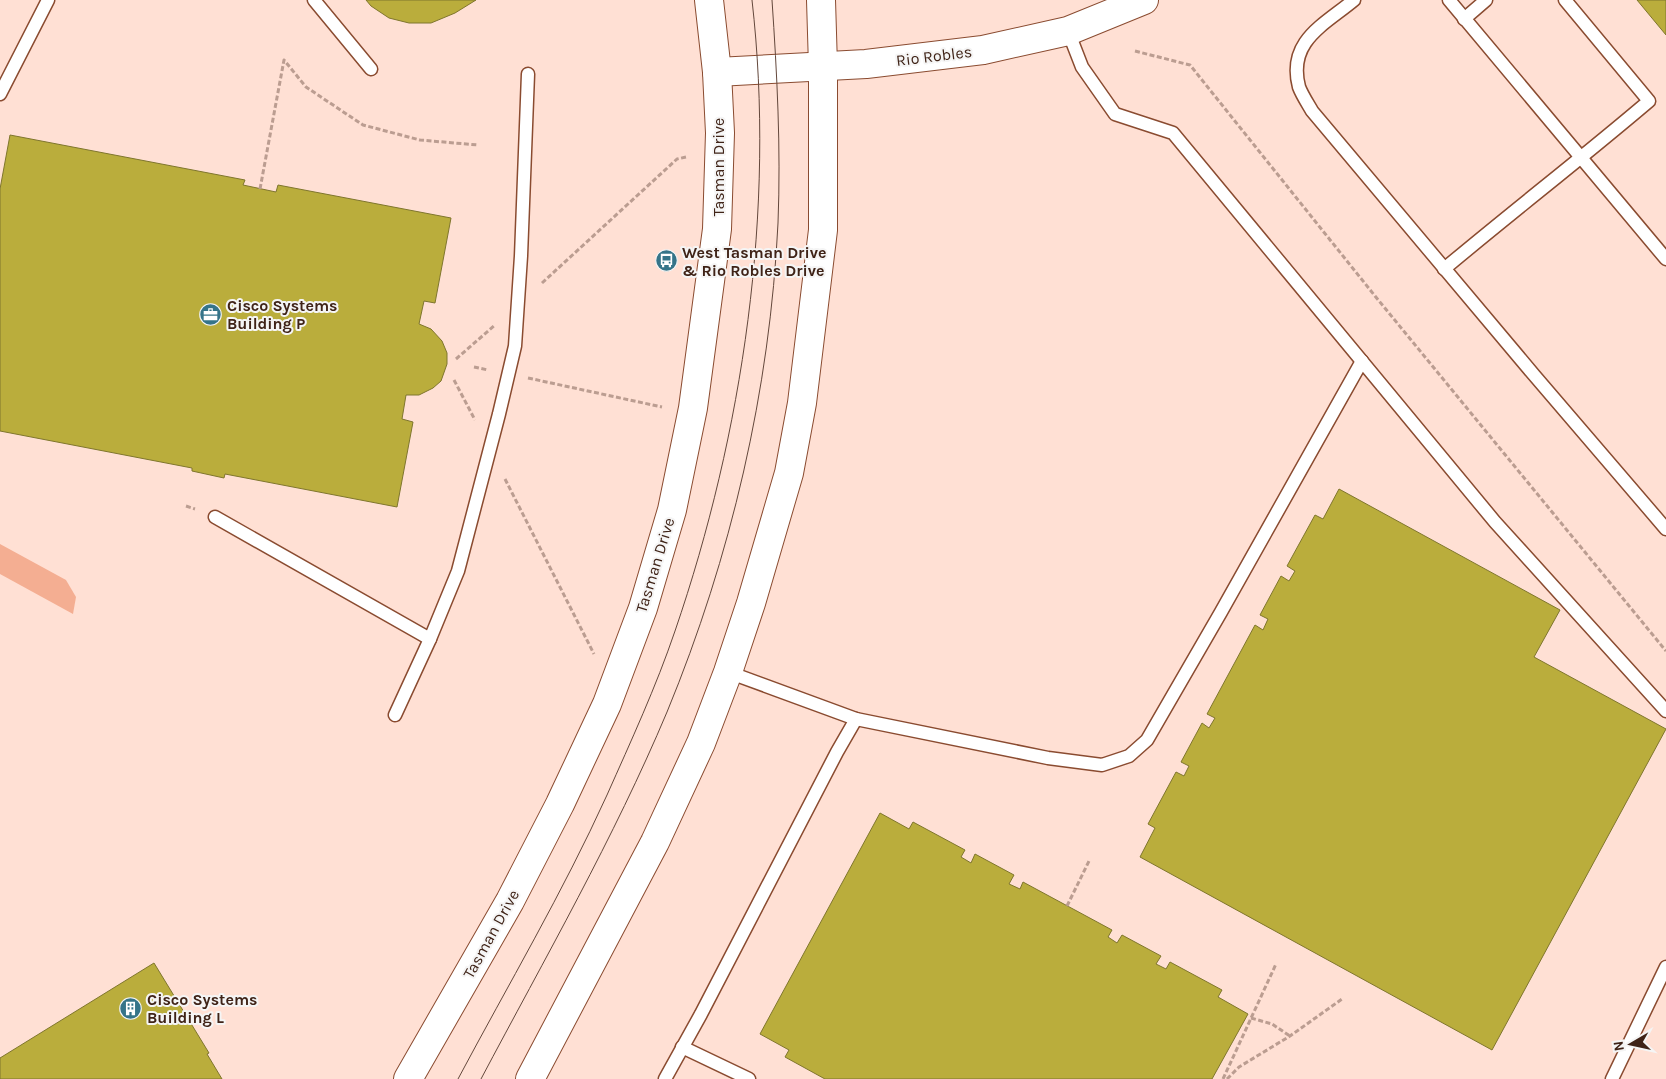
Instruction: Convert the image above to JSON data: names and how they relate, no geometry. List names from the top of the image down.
{
  "streets": {
    "main road": ["Rio Robles", "Tasman Drive"]
  },
  "crossings": [
    ["Rio Robles", "Tasman Drive"]
  ],
  "places": {
    "bus stop": ["West Tasman Drive & Rio Robles Drive"],
    "office": ["Cisco Systems Building P"],
    "building": ["Cisco Systems Building L"]
  },
  "north": "left"
}
